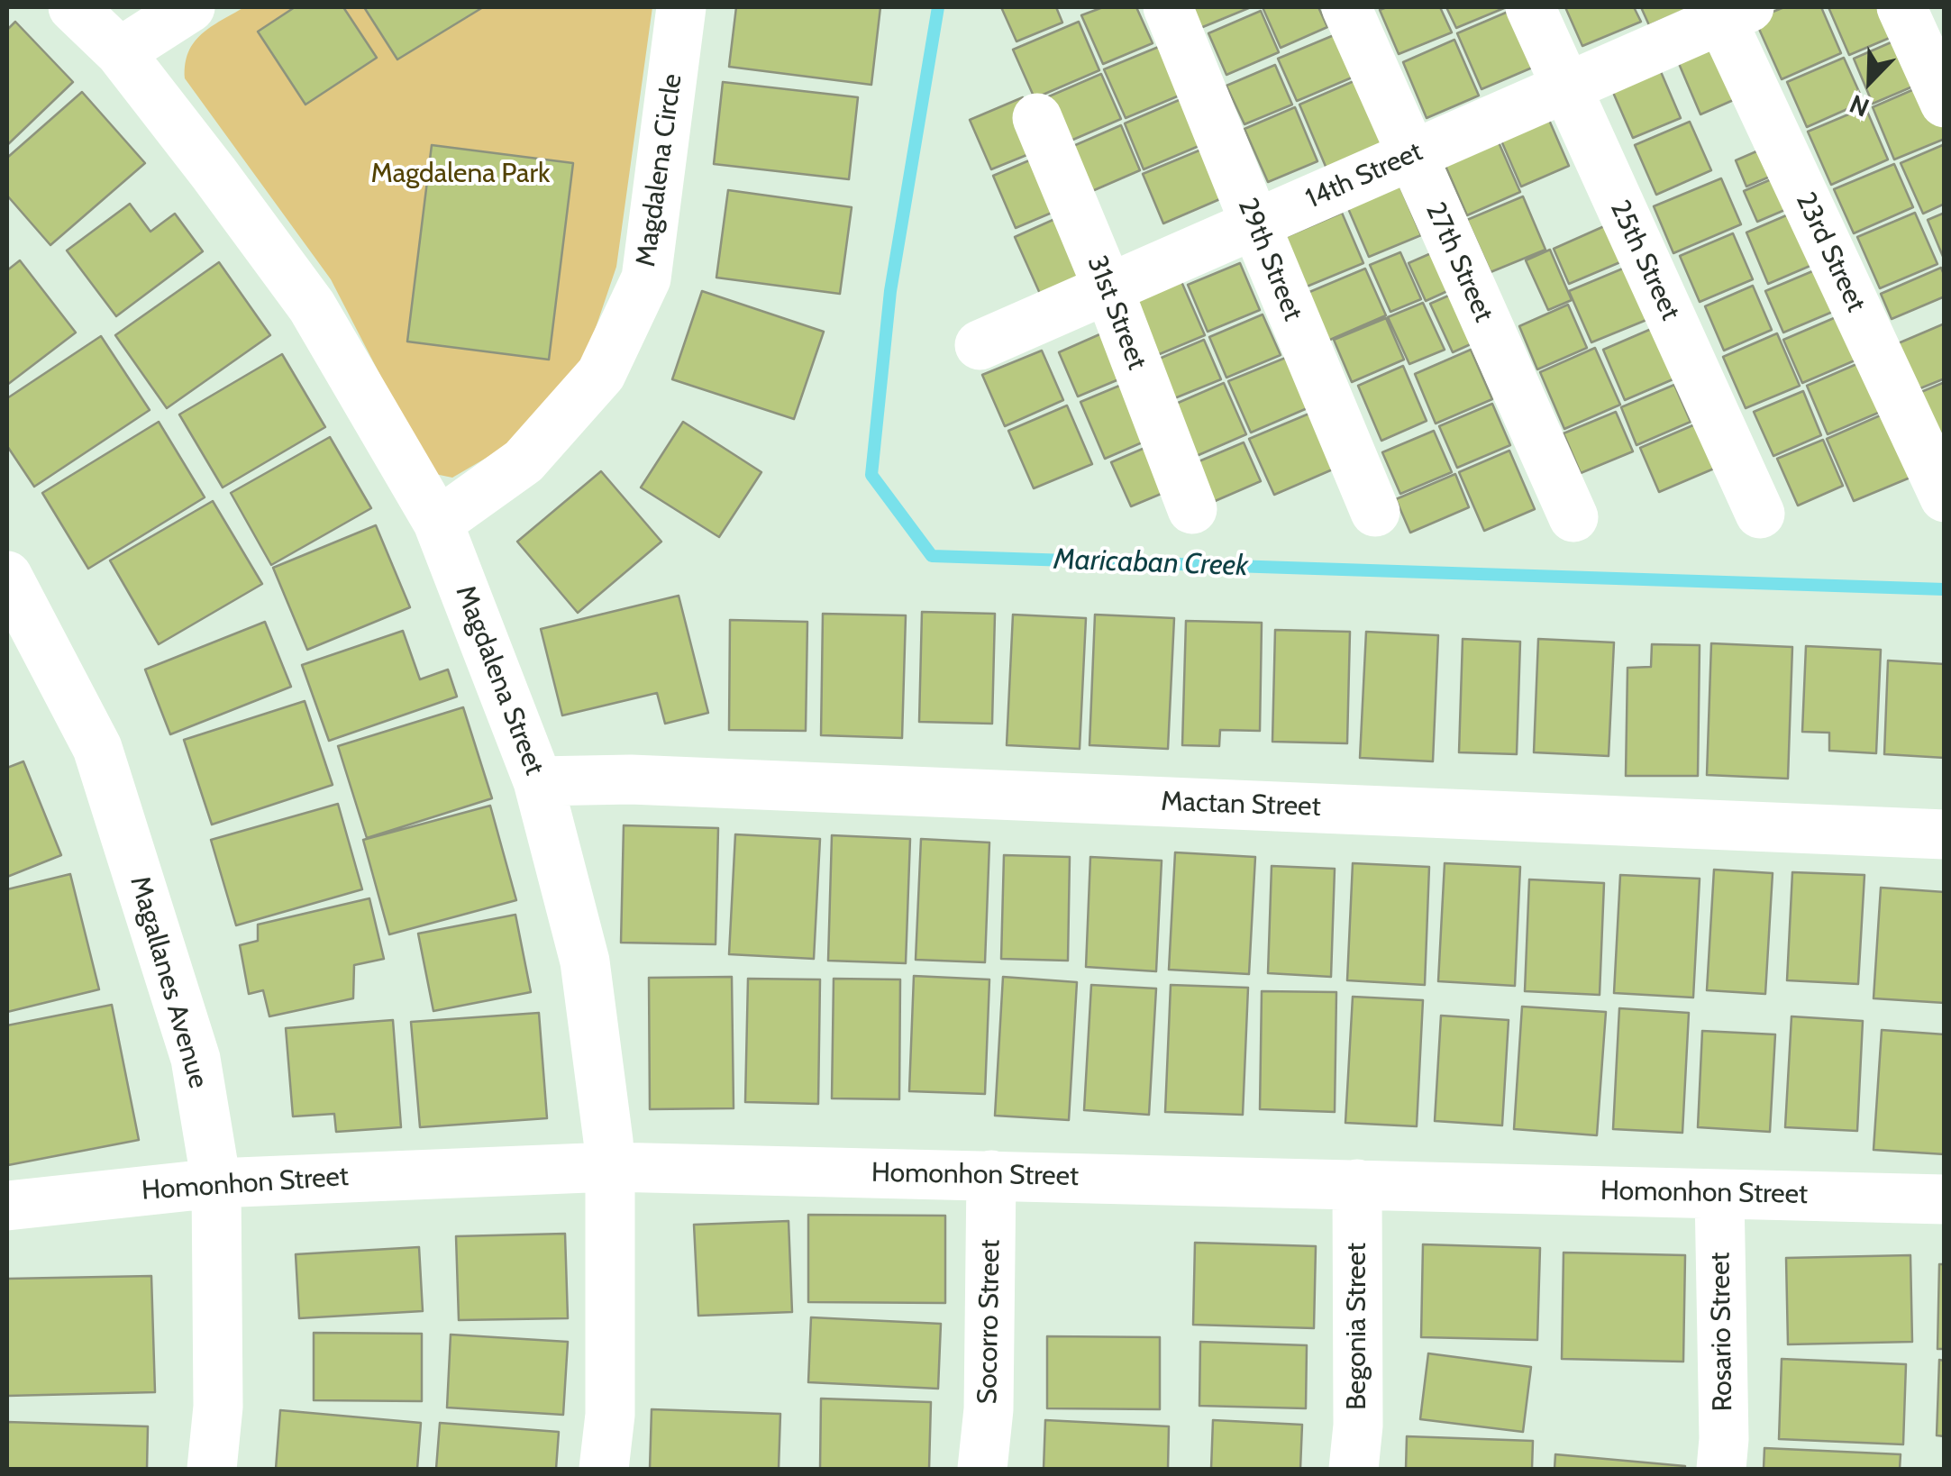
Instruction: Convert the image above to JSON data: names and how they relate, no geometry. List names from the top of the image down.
{
  "streets": {
    "street": [
      "Magdalena Circle",
      "14th Street",
      "23rd Street",
      "29th Street",
      "25th Street",
      "27th Street",
      "31st Street",
      "Magdalena Street",
      "Mactan Street",
      "Magallanes Avenue",
      "Homonhon Street",
      "Socorro Street",
      "Begonia Street",
      "Rosario Street"
    ]
  },
  "crossings": [
    ["Magdalena Circle", "Magdalena Street"],
    ["14th Street", "23rd Street"],
    ["14th Street", "29th Street"],
    ["14th Street", "25th Street"],
    ["14th Street", "27th Street"],
    ["14th Street", "31st Street"],
    ["Magdalena Street", "Mactan Street"],
    ["Magdalena Street", "Homonhon Street"],
    ["Magallanes Avenue", "Homonhon Street"],
    ["Homonhon Street", "Socorro Street"],
    ["Homonhon Street", "Begonia Street"],
    ["Homonhon Street", "Rosario Street"]
  ],
  "water": ["Maricaban Creek"],
  "parks": ["Magdalena Park"],
  "north": "bottom left"
}
